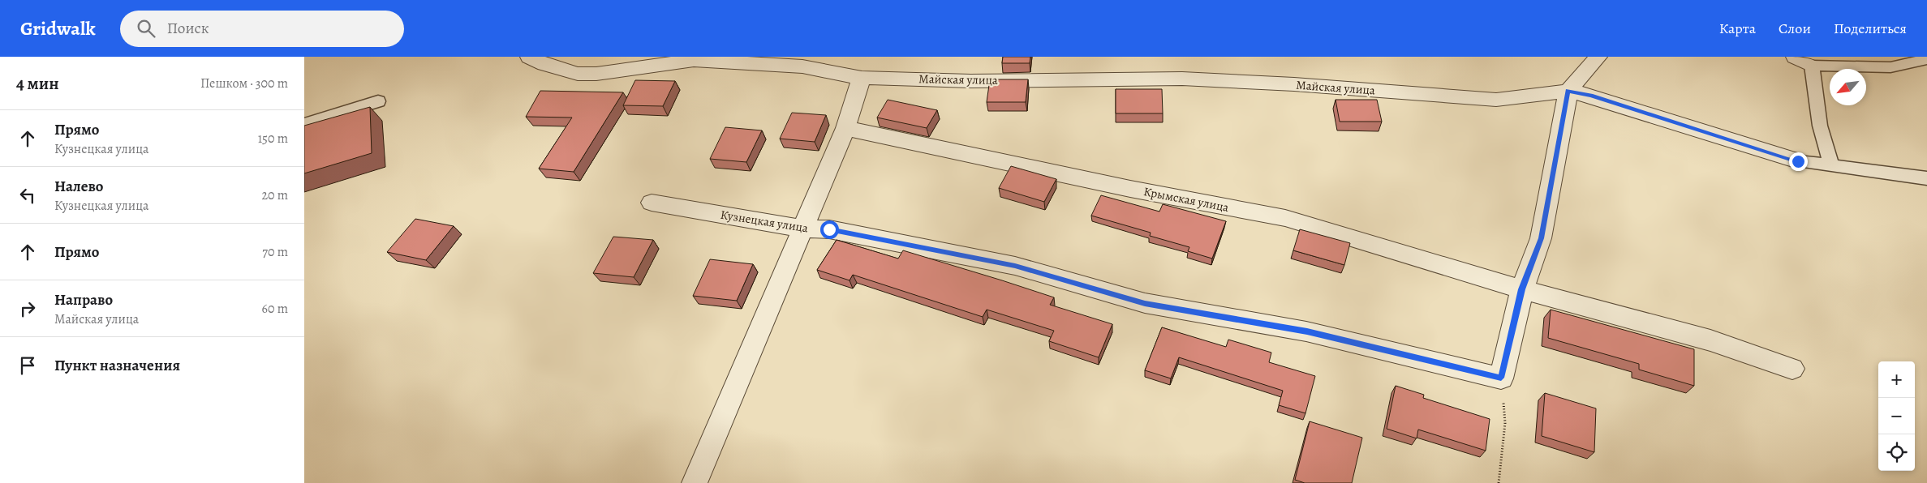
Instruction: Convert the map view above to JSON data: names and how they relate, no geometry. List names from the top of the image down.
{
  "streets": {
    "street": ["Майская улица", "Крымская улица", "Кузнецкая улица"]
  },
  "north": "bottom left",
  "page": {
    "header": "Gridwalk",
    "search": "Поиск",
    "nav": ["Карта", "Слои", "Поделиться"],
    "heading": ["4 мин", "Пешком · 300 m"],
    "list": [
      ["Прямо", "Кузнецкая улица", "150 m"],
      ["Налево", "Кузнецкая улица", "20 m"],
      ["Прямо", "70 m"],
      ["Направо", "Майская улица", "60 m"],
      "Пункт назначения"
    ],
    "map_buttons": ["+", "−"]
  }
}
